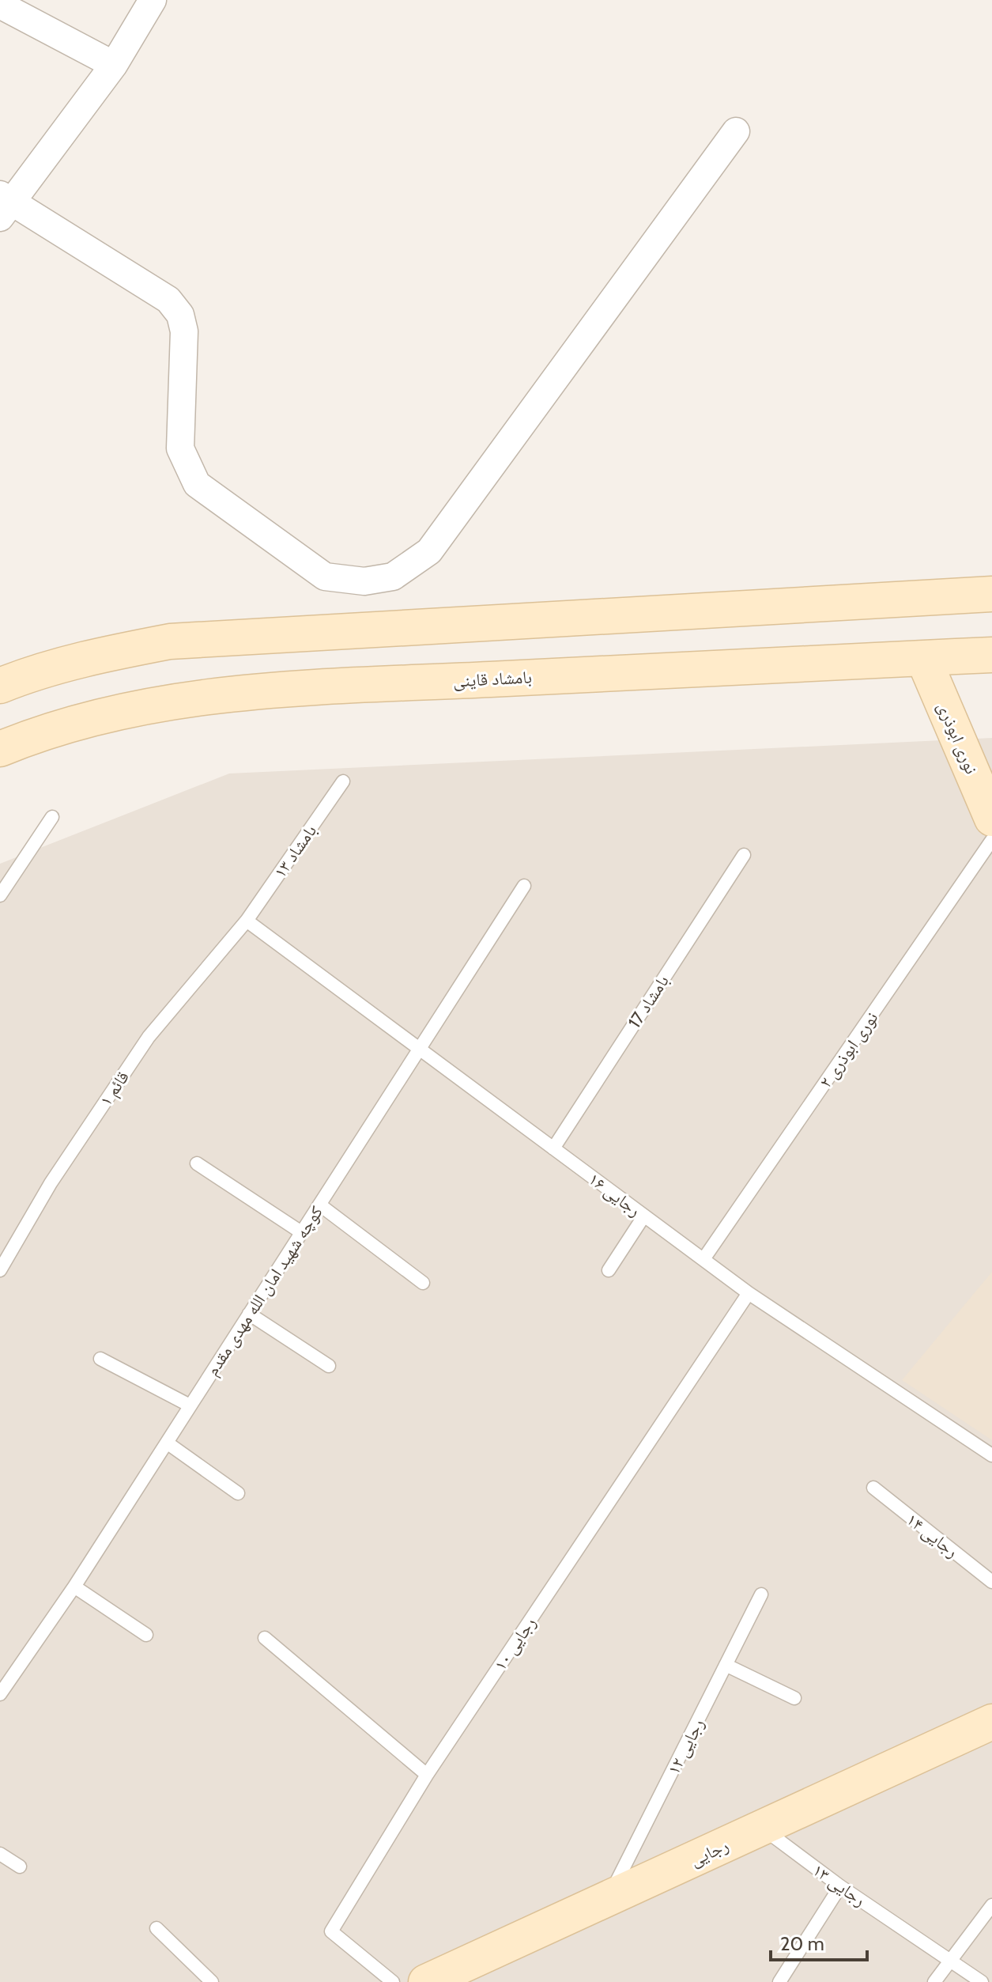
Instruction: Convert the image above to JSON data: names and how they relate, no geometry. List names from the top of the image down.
{
  "streets": {
    "main road": ["بامشاد قاینی", "نوری ابوذری", "رجایی"],
    "lane": [
      "بامشاد ۱۳",
      "بامشاد 17",
      "نوری ابوذری ۲",
      "قائم ۱",
      "رجایی ۱۶",
      "کوچه شهید امان الله مهدی مقدم",
      "رجایی ۱۴",
      "رجایی ۱۰",
      "رجایی ۱۲",
      "رجایی ۱۳"
    ]
  },
  "crossings": [
    ["بامشاد قاینی", "نوری ابوذری"],
    ["بامشاد ۱۳", "قائم ۱"],
    ["بامشاد ۱۳", "رجایی ۱۶"],
    ["بامشاد 17", "رجایی ۱۶"],
    ["نوری ابوذری ۲", "رجایی ۱۶"],
    ["قائم ۱", "رجایی ۱۶"],
    ["رجایی ۱۶", "کوچه شهید امان الله مهدی مقدم"],
    ["رجایی ۱۶", "رجایی ۱۰"],
    ["رجایی ۱۲", "رجایی"],
    ["رجایی", "رجایی ۱۳"]
  ],
  "scale_bar": "20 m"
}
